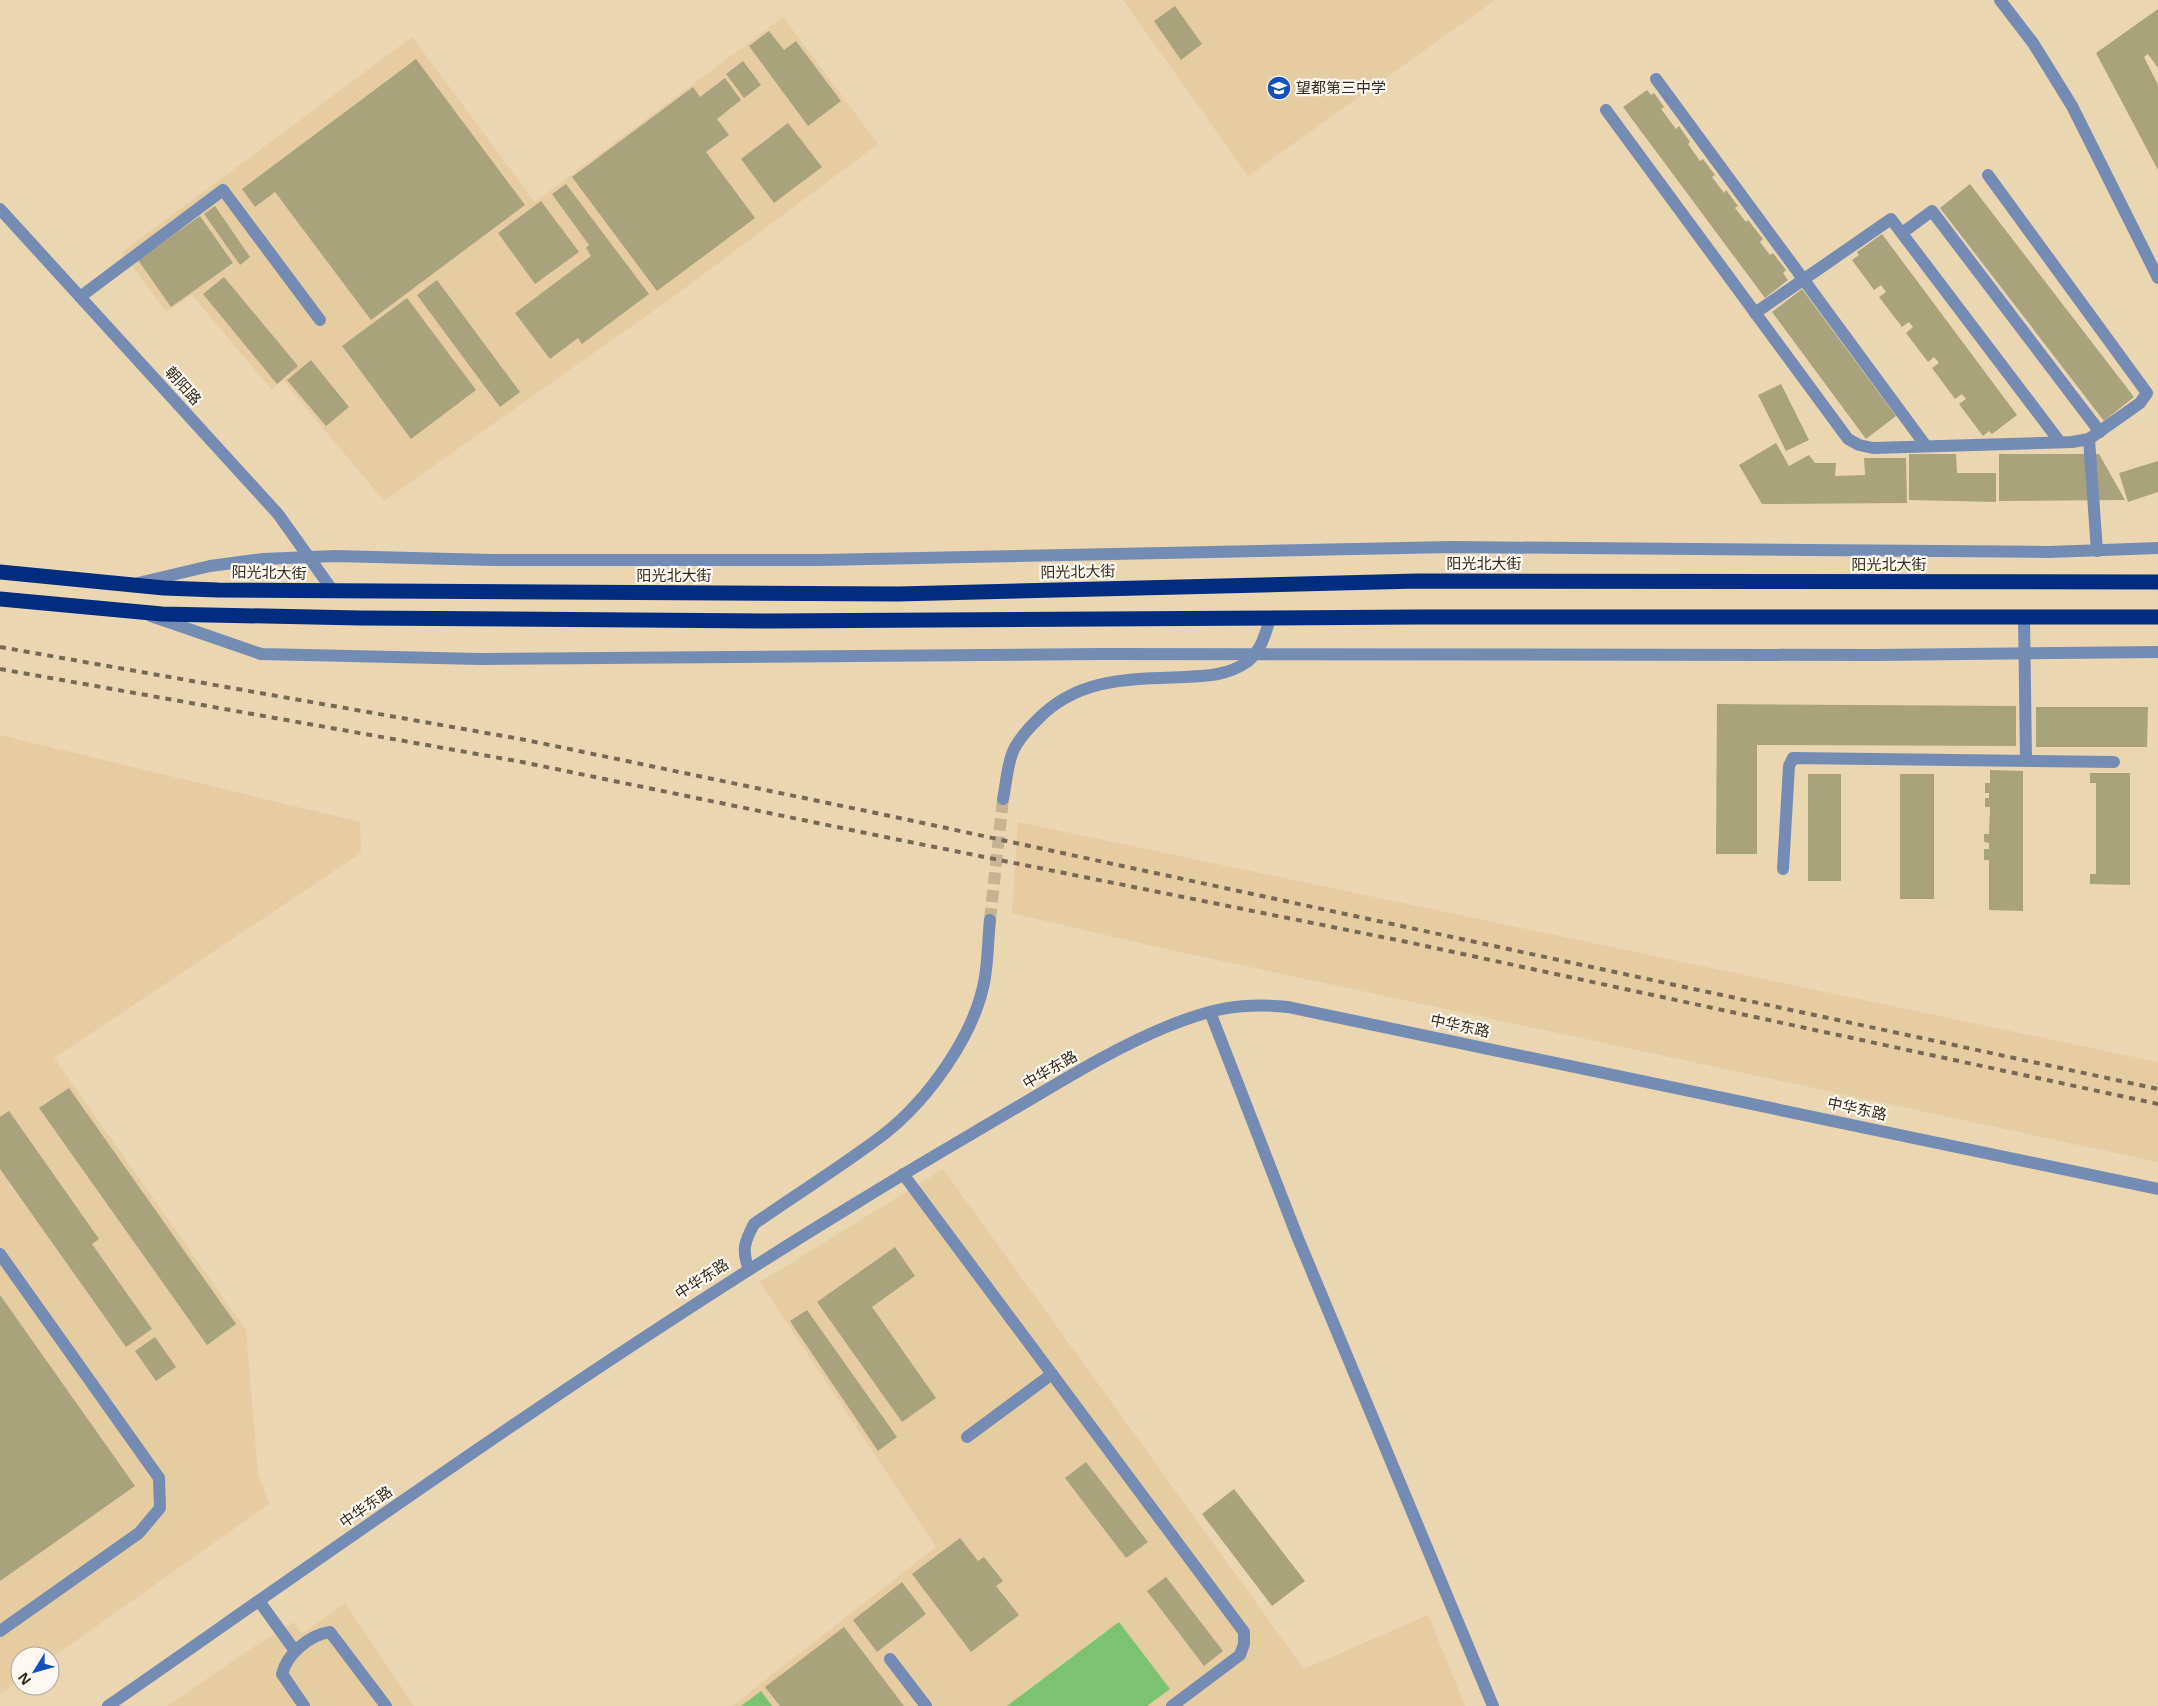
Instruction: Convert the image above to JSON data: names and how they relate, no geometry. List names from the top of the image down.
{
  "streets": {
    "highway": ["阳光北大街"],
    "street": ["朝阳路", "中华东路"]
  },
  "crossings": [
    ["朝阳路", "阳光北大街"]
  ],
  "places": {
    "school or university": ["望都第三中学"]
  },
  "north": "bottom left"
}
